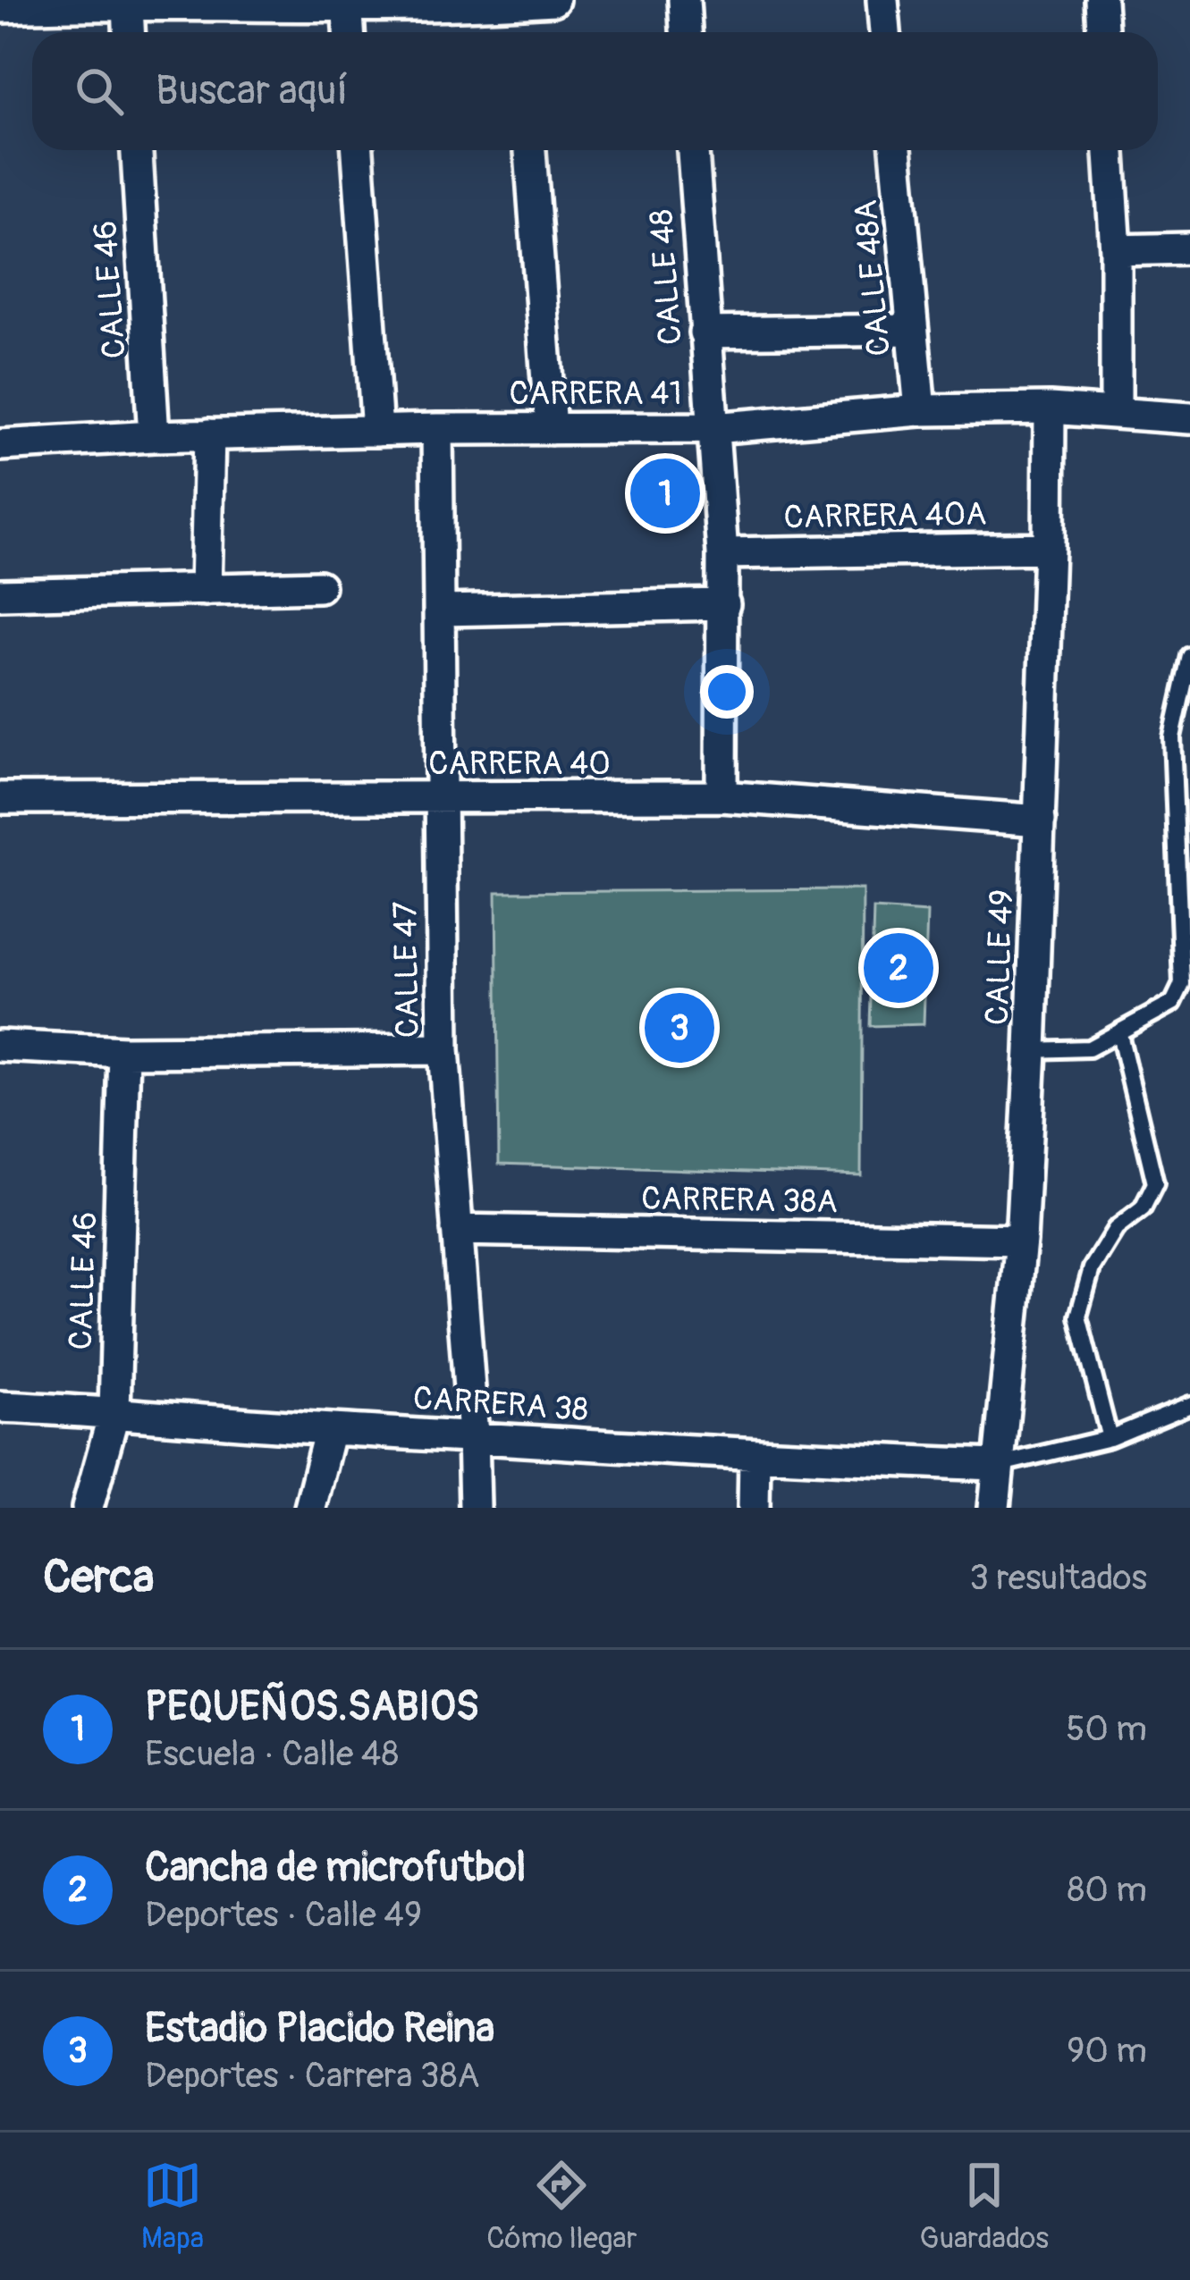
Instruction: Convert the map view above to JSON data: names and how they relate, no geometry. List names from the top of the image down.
{
  "streets": {
    "street": [
      "CALLE 48",
      "CALLE 48A",
      "CALLE 46",
      "CARRERA 41",
      "CARRERA 40A",
      "CARRERA 40",
      "CALLE 49",
      "CALLE 47",
      "CARRERA 38A",
      "CARRERA 38"
    ]
  },
  "crossings": [
    ["CALLE 48", "CARRERA 41"],
    ["CALLE 48", "CARRERA 40A"],
    ["CALLE 48", "CARRERA 40"],
    ["CALLE 48A", "CARRERA 41"],
    ["CALLE 46", "CARRERA 41"],
    ["CALLE 46", "CARRERA 38"],
    ["CARRERA 41", "CALLE 49"],
    ["CARRERA 41", "CALLE 47"],
    ["CARRERA 40A", "CALLE 49"],
    ["CARRERA 40", "CALLE 49"],
    ["CARRERA 40", "CALLE 47"],
    ["CALLE 49", "CARRERA 38A"],
    ["CALLE 49", "CARRERA 38"],
    ["CALLE 47", "CARRERA 38A"],
    ["CALLE 47", "CARRERA 38"]
  ],
  "page": {
    "search": "Buscar aquí",
    "pins": ["1", "2", "3"],
    "heading": ["Cerca", "3 resultados"],
    "list": [
      {
        "mark": "1",
        "name": "PEQUEÑOS.SABIOS",
        "note": "Escuela · Calle 48",
        "value": "50 m"
      },
      {
        "mark": "2",
        "name": "Cancha de microfutbol",
        "note": "Deportes · Calle 49",
        "value": "80 m"
      },
      {
        "mark": "3",
        "name": "Estadio Placido Reina",
        "note": "Deportes · Carrera 38A",
        "value": "90 m"
      }
    ],
    "nav": ["Mapa", "Cómo llegar", "Guardados"]
  }
}
